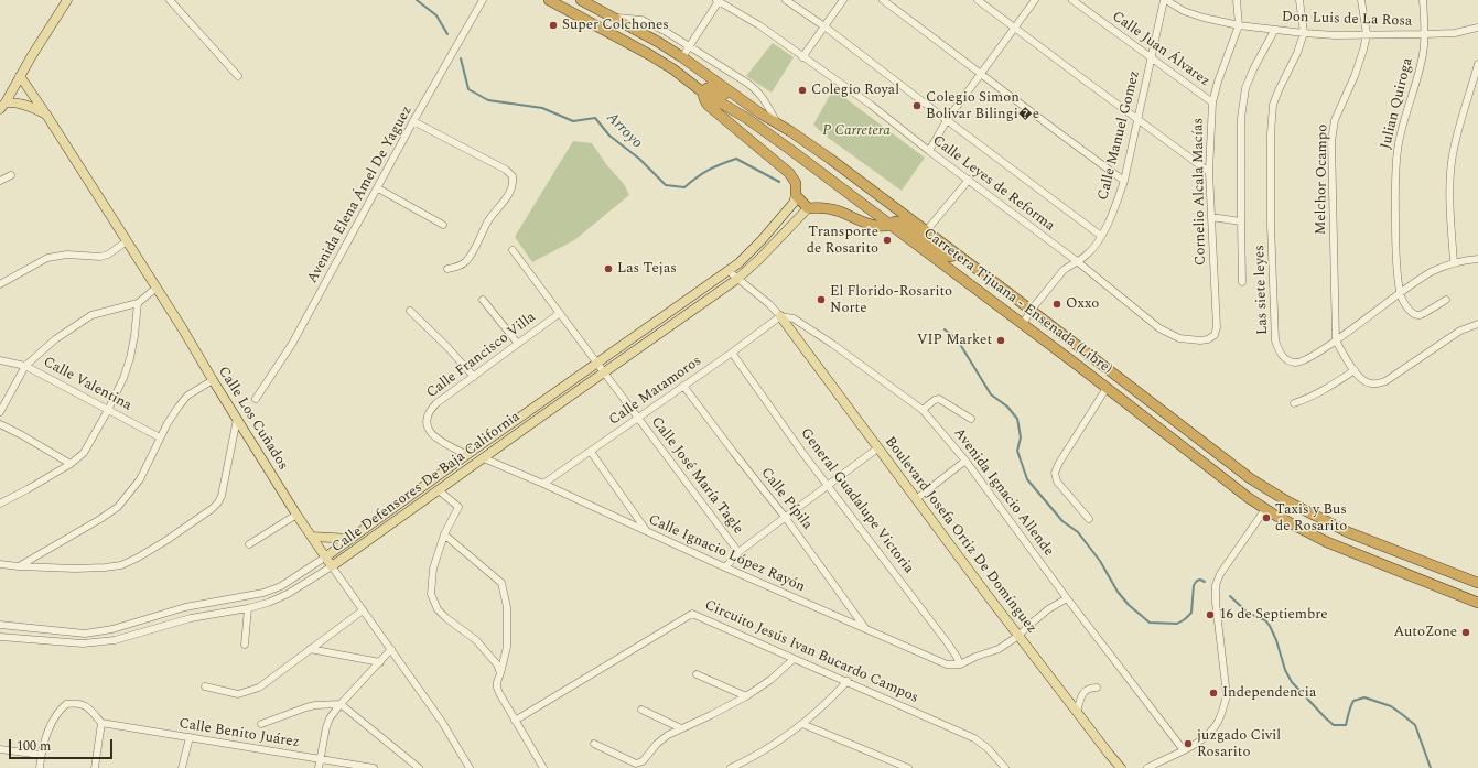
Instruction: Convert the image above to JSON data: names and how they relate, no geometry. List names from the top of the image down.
{
  "streets": {
    "highway": ["Carretera Tijuana - Ensenada (Libre)"],
    "main road": ["Calle Los Cuñados", "Calle Defensores De Baja California", "Boulevard Josefa Ortiz De Domínguez"],
    "street": [
      "Don Luis de La Rosa",
      "Calle Juan Álvarez",
      "Julian Quiroga",
      "Calle Manuel Gomez",
      "Melchor Ocampo",
      "Calle Leyes de Reforma",
      "Cornelio Alcala Macías",
      "Avenida Elena Ámel De Yaguez",
      "Las siete leyes",
      "Calle Francisco Villa",
      "Calle Valentina",
      "Calle Matamoros",
      "Calle José María Tagle",
      "Avenida Ignacio Allende",
      "Calle Pípila",
      "General Guadalupe Victoria",
      "Calle Ignacio López Rayón",
      "Circuito Jesús Ivan Bucardo Campos",
      "Calle Benito Juárez"
    ]
  },
  "crossings": [
    ["Don Luis de La Rosa", "Julian Quiroga"],
    ["Don Luis de La Rosa", "Calle Manuel Gomez"],
    ["Don Luis de La Rosa", "Melchor Ocampo"],
    ["Don Luis de La Rosa", "Cornelio Alcala Macías"],
    ["Don Luis de La Rosa", "Las siete leyes"],
    ["Calle Juan Álvarez", "Calle Manuel Gomez"],
    ["Calle Juan Álvarez", "Cornelio Alcala Macías"],
    ["Julian Quiroga", "Las siete leyes"],
    ["Calle Manuel Gomez", "Calle Leyes de Reforma"],
    ["Calle Manuel Gomez", "Carretera Tijuana - Ensenada (Libre)"],
    ["Melchor Ocampo", "Las siete leyes"],
    ["Calle Leyes de Reforma", "Cornelio Alcala Macías"],
    ["Calle Francisco Villa", "Calle Defensores De Baja California"],
    ["Calle Matamoros", "Calle José María Tagle"],
    ["Calle Matamoros", "Avenida Ignacio Allende"],
    ["Calle Matamoros", "Calle Pípila"],
    ["Calle Matamoros", "General Guadalupe Victoria"],
    ["Calle Matamoros", "Boulevard Josefa Ortiz De Domínguez"],
    ["Calle Matamoros", "Calle Ignacio López Rayón"],
    ["Calle Los Cuñados", "Calle Defensores De Baja California"],
    ["Calle José María Tagle", "Calle Defensores De Baja California"],
    ["Calle Defensores De Baja California", "Avenida Ignacio Allende"],
    ["Calle Defensores De Baja California", "Calle Ignacio López Rayón"],
    ["Avenida Ignacio Allende", "Boulevard Josefa Ortiz De Domínguez"],
    ["Calle Pípila", "Calle Ignacio López Rayón"],
    ["General Guadalupe Victoria", "Calle Ignacio López Rayón"]
  ],
  "water": ["Arroyo"],
  "parks": ["P Carretera"],
  "places": [
    "Super Colchones",
    "Colegio Royal",
    "Colegio Simon Bolivar Bilingi�e",
    "Transporte de Rosarito",
    "Las Tejas",
    "El Florido-Rosarito Norte",
    "Oxxo",
    "VIP Market",
    "Taxis y Bus de Rosarito",
    "16 de Septiembre",
    "AutoZone",
    "Independencia",
    "juzgado Civil Rosarito"
  ],
  "scale_bar": "100 m"
}
